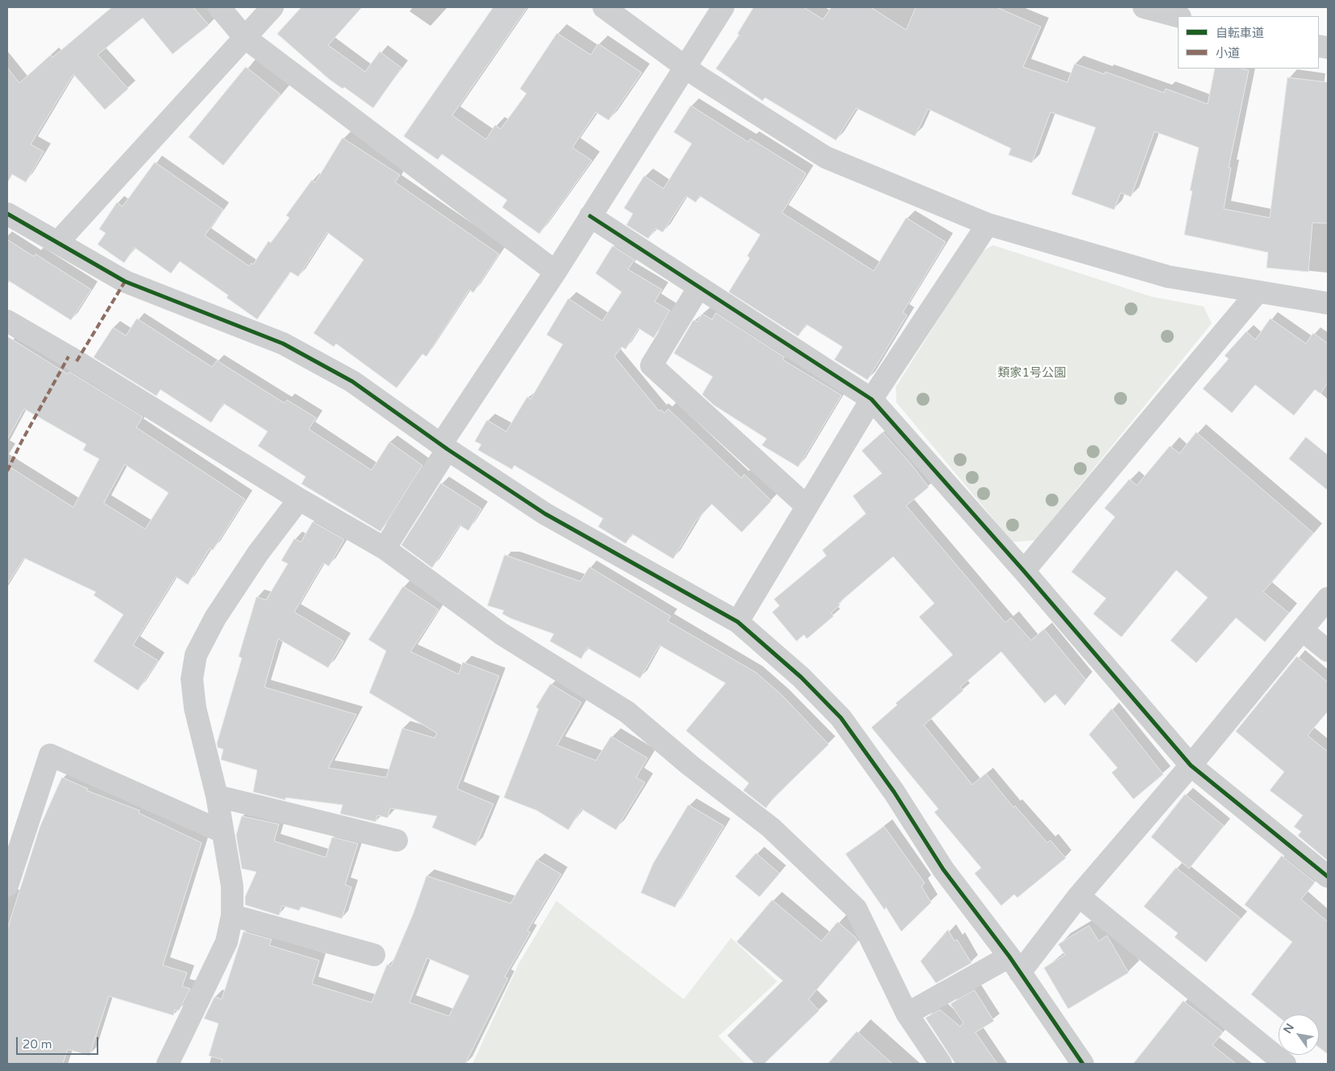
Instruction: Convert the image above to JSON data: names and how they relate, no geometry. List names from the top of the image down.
{
  "parks": ["類家1号公園"],
  "legend": ["自転車道", "小道"],
  "scale_bar": "20 m",
  "north": "top left"
}
